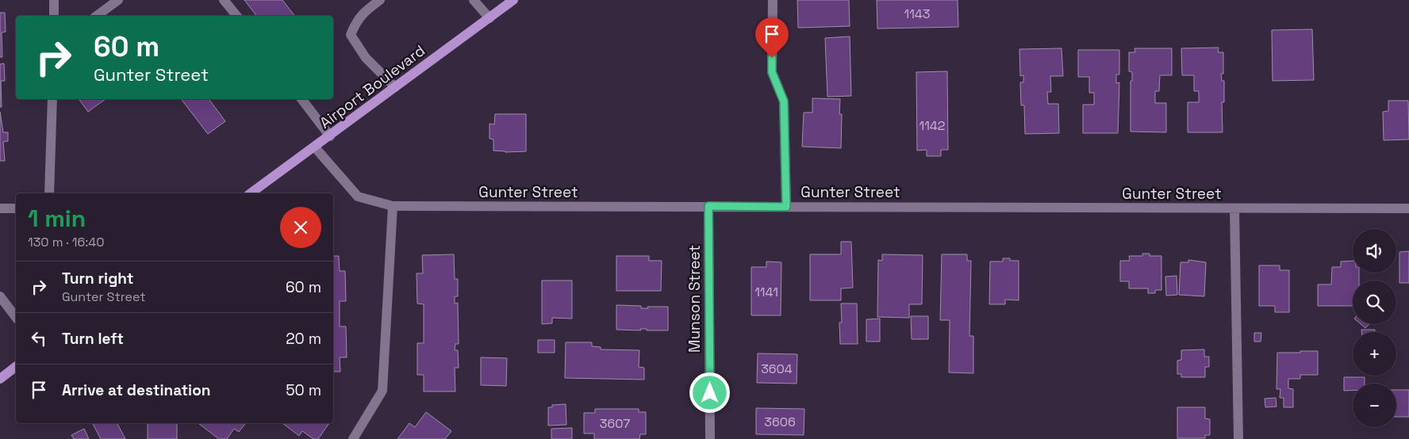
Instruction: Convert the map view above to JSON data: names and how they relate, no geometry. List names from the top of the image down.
{
  "streets": {
    "main road": ["Airport Boulevard"],
    "street": ["Gunter Street", "Munson Street"]
  },
  "crossings": [
    ["Airport Boulevard", "Gunter Street"],
    ["Gunter Street", "Munson Street"]
  ],
  "house_numbers": [
    "1143",
    "1142",
    "1141",
    "3604",
    "3606",
    "3607"
  ],
  "page": {
    "turn": ["60 m", "Gunter Street"],
    "heading": ["1 min", "130 m · 16:40"],
    "map_buttons": ["+", "−"],
    "list": [
      {
        "name": "Turn right",
        "note": "Gunter Street",
        "value": "60 m"
      },
      {
        "name": "Turn left",
        "value": "20 m"
      },
      {
        "name": "Arrive at destination",
        "value": "50 m"
      }
    ]
  }
}
